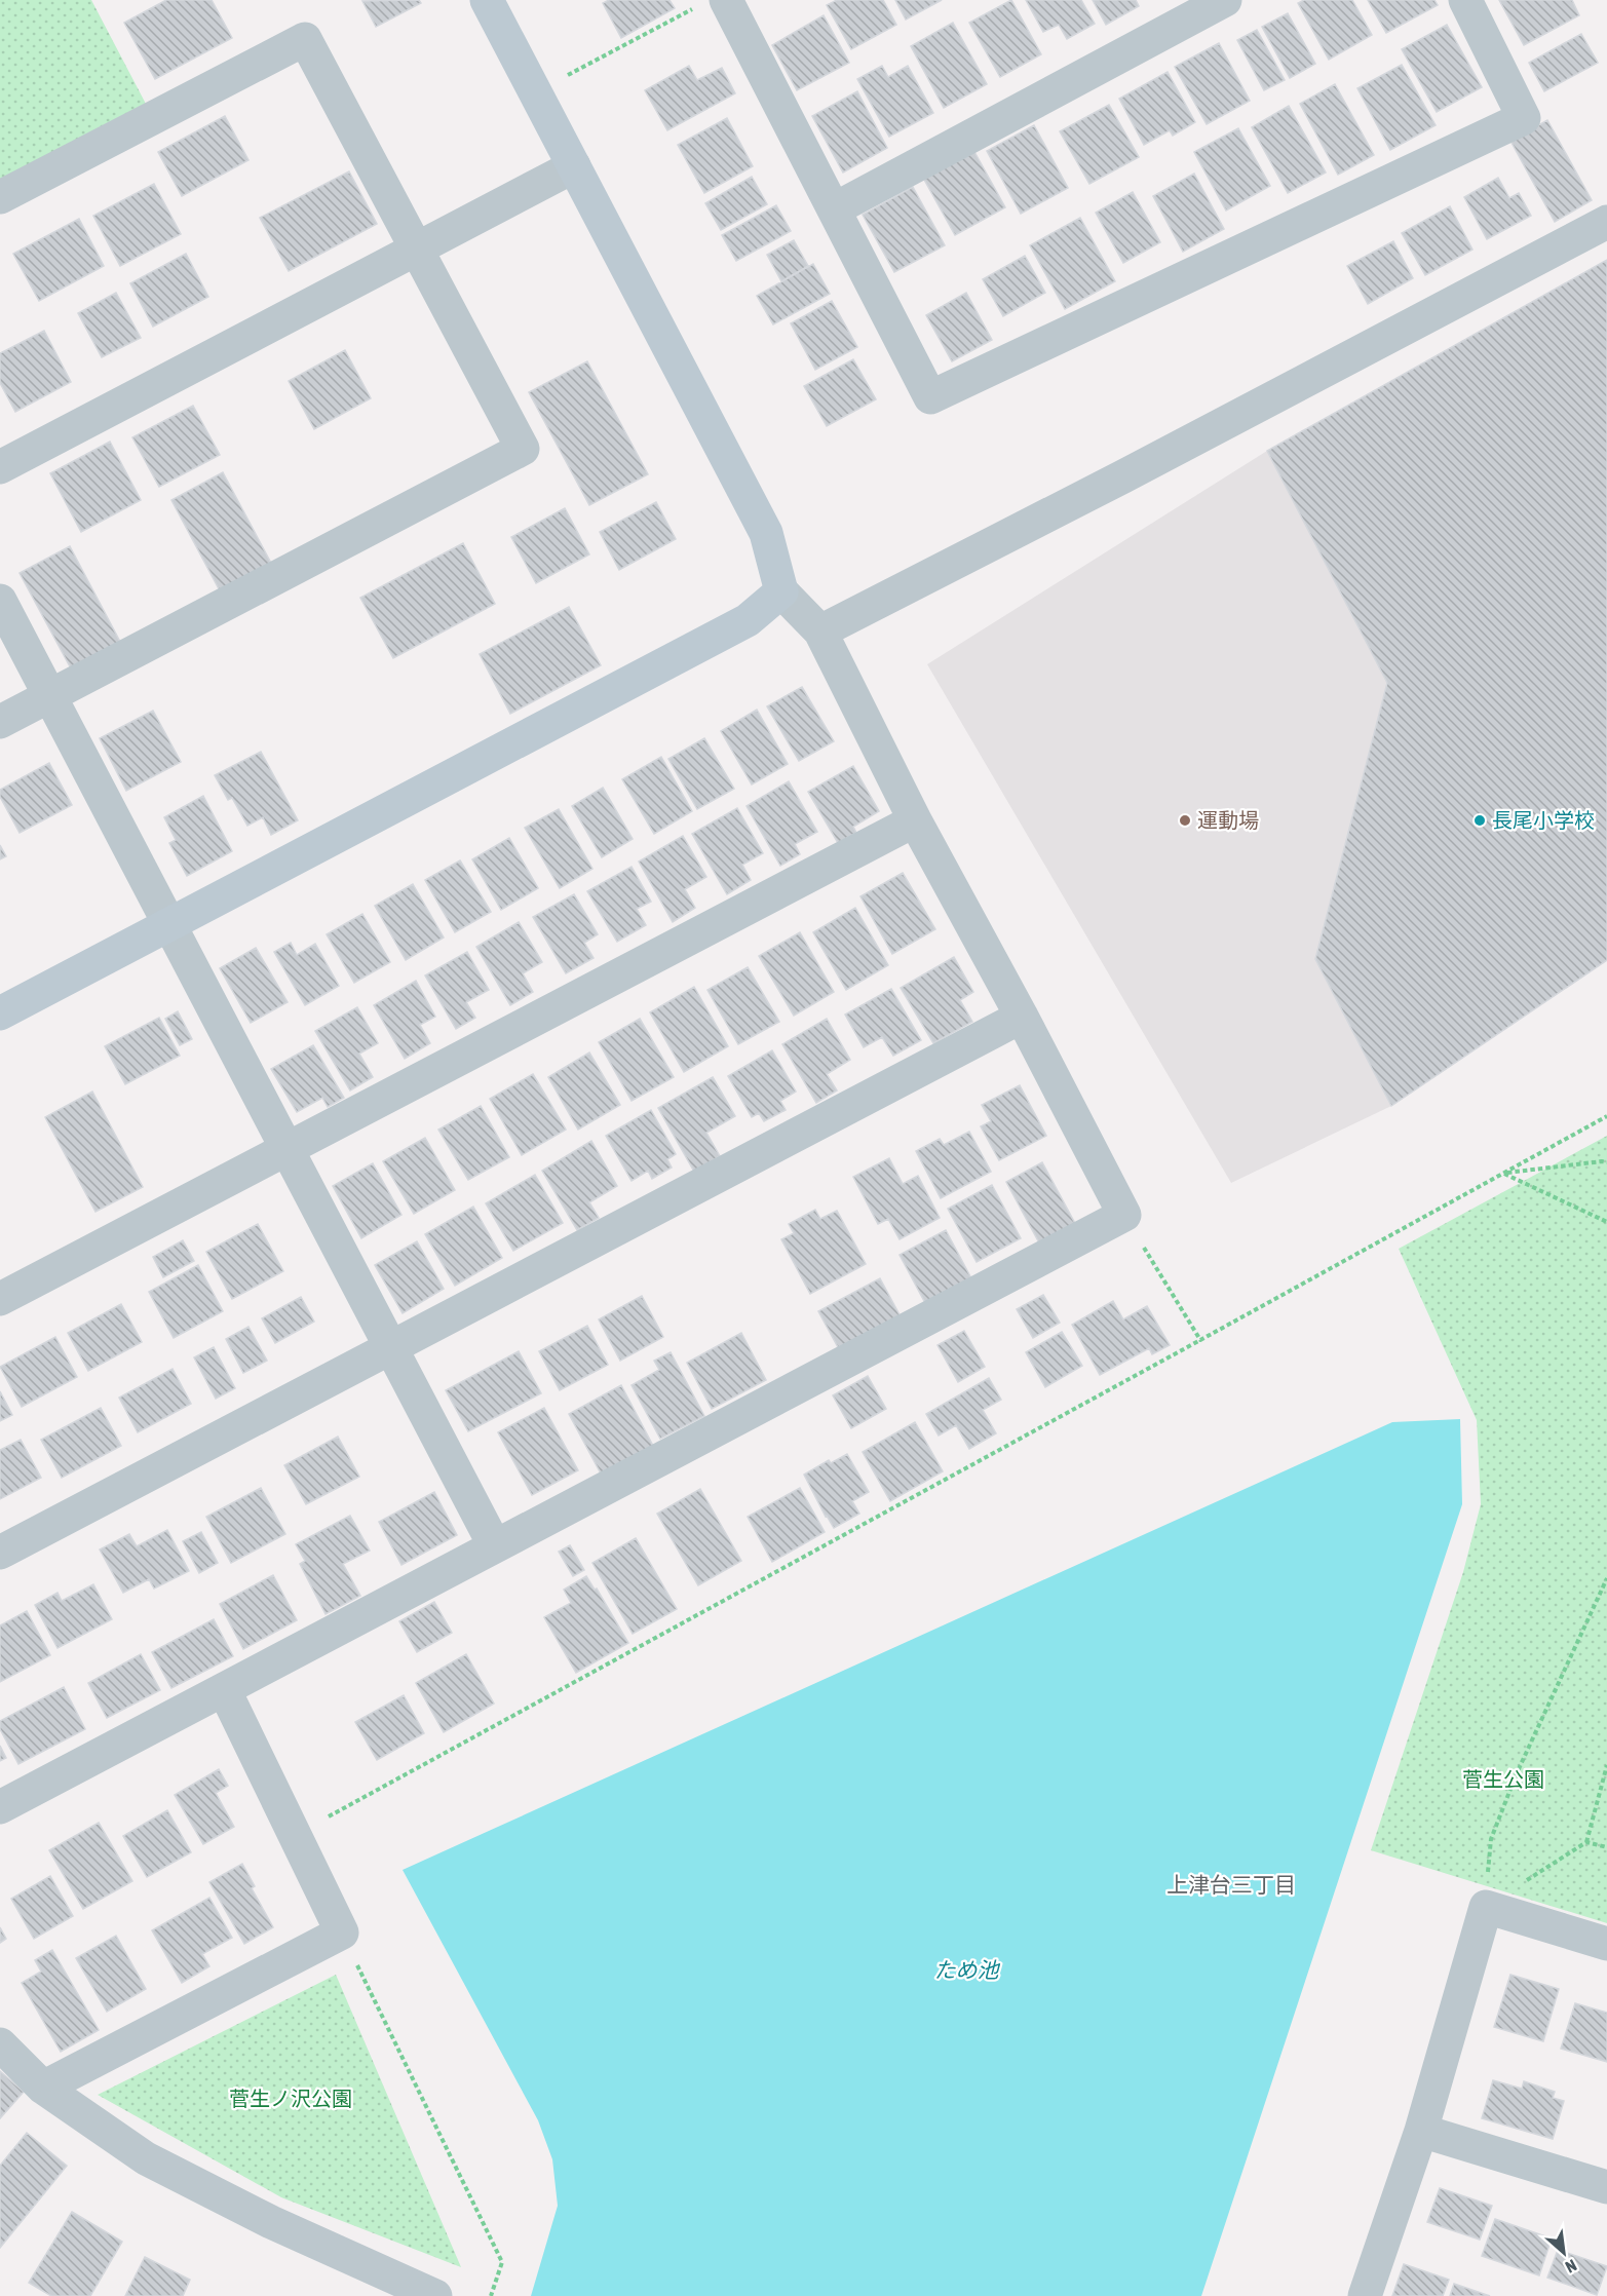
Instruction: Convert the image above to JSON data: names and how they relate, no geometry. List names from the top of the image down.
{
  "districts": ["上津台三丁目"],
  "water": ["ため池"],
  "parks": ["菅生公園", "菅生ノ沢公園"],
  "places": ["運動場", "長尾小学校"],
  "north": "bottom right"
}
